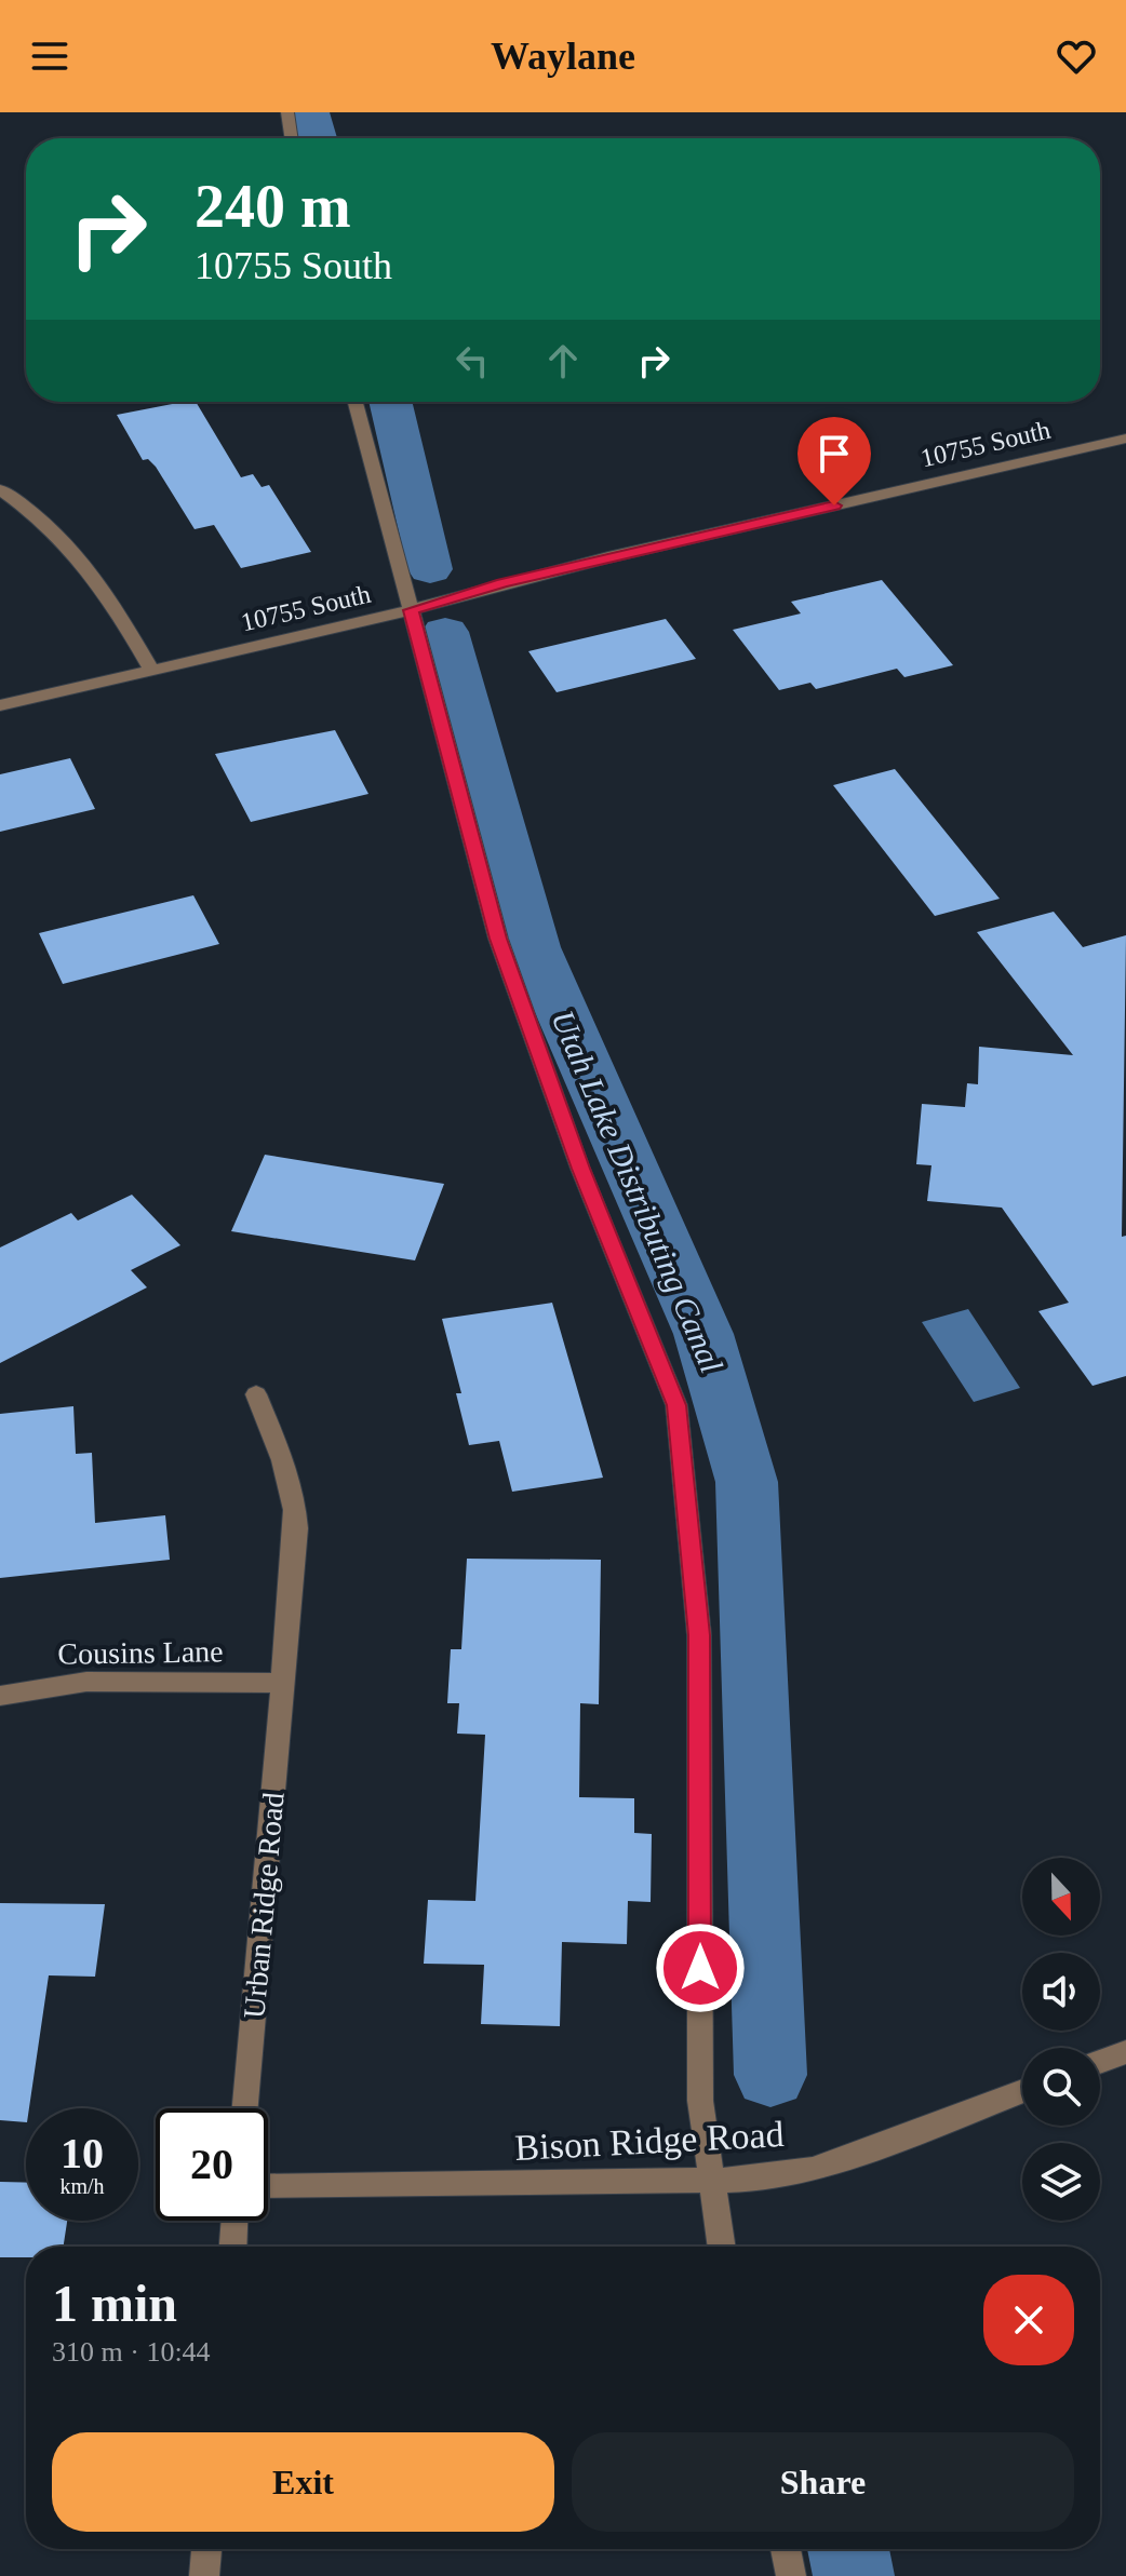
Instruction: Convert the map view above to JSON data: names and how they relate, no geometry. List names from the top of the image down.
{
  "streets": {
    "street": [
      "10755 South",
      "Cousins Lane",
      "Urban Ridge Road",
      "Bison Ridge Road"
    ]
  },
  "crossings": [
    ["Cousins Lane", "Urban Ridge Road"]
  ],
  "water": ["Utah Lake Distributing Canal"],
  "north": "bottom",
  "page": {
    "header": "Waylane",
    "turn": ["240 m", "10755 South"],
    "speed": "10 km/h",
    "limit": "20",
    "heading": ["1 min", "310 m · 10:44"],
    "buttons": ["Exit", "Share"]
  }
}
